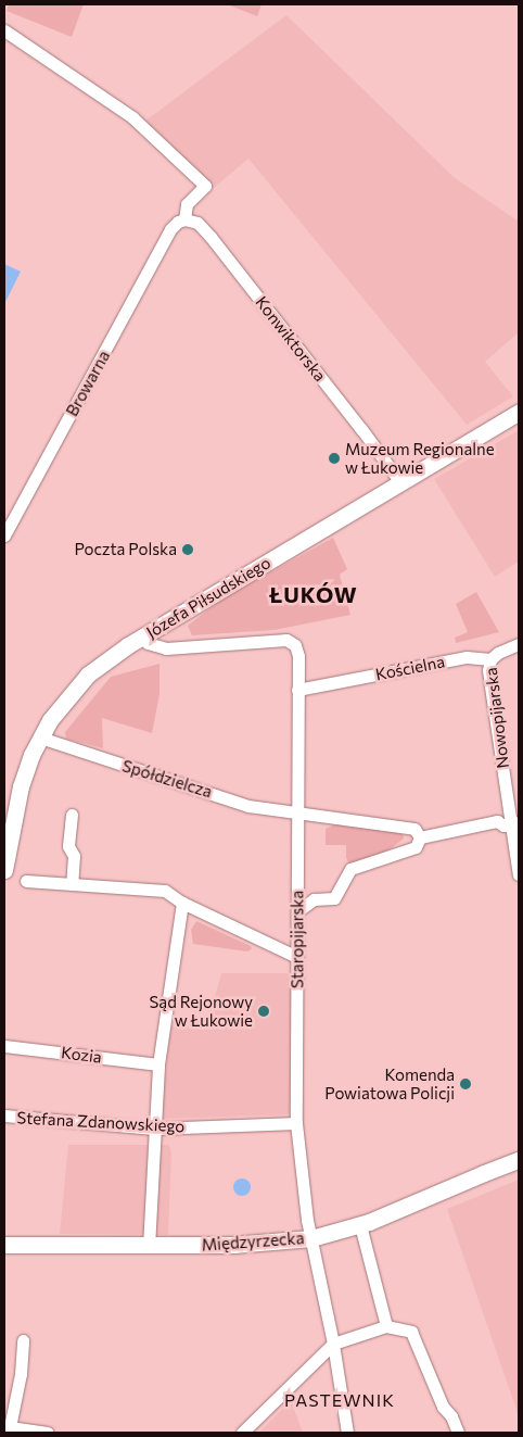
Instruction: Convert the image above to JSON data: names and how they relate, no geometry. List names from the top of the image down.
{
  "streets": {
    "main road": ["Józefa Piłsudskiego", "Międzyrzecka"],
    "street": [
      "Konwiktorska",
      "Browarna",
      "Kościelna",
      "Nowopijarska",
      "Spółdzielcza",
      "Staropijarska",
      "Kozia",
      "Stefana Zdanowskiego"
    ]
  },
  "crossings": [
    ["Konwiktorska", "Browarna"],
    ["Konwiktorska", "Józefa Piłsudskiego"],
    ["Józefa Piłsudskiego", "Spółdzielcza"],
    ["Józefa Piłsudskiego", "Staropijarska"],
    ["Kościelna", "Nowopijarska"],
    ["Kościelna", "Staropijarska"],
    ["Spółdzielcza", "Staropijarska"],
    ["Staropijarska", "Stefana Zdanowskiego"],
    ["Staropijarska", "Międzyrzecka"]
  ],
  "districts": ["ŁUKÓW", "PASTEWNIK"],
  "places": [
    "Muzeum Regionalne w Łukowie",
    "Poczta Polska",
    "Sąd Rejonowy w Łukowie",
    "Komenda Powiatowa Policji"
  ]
}
